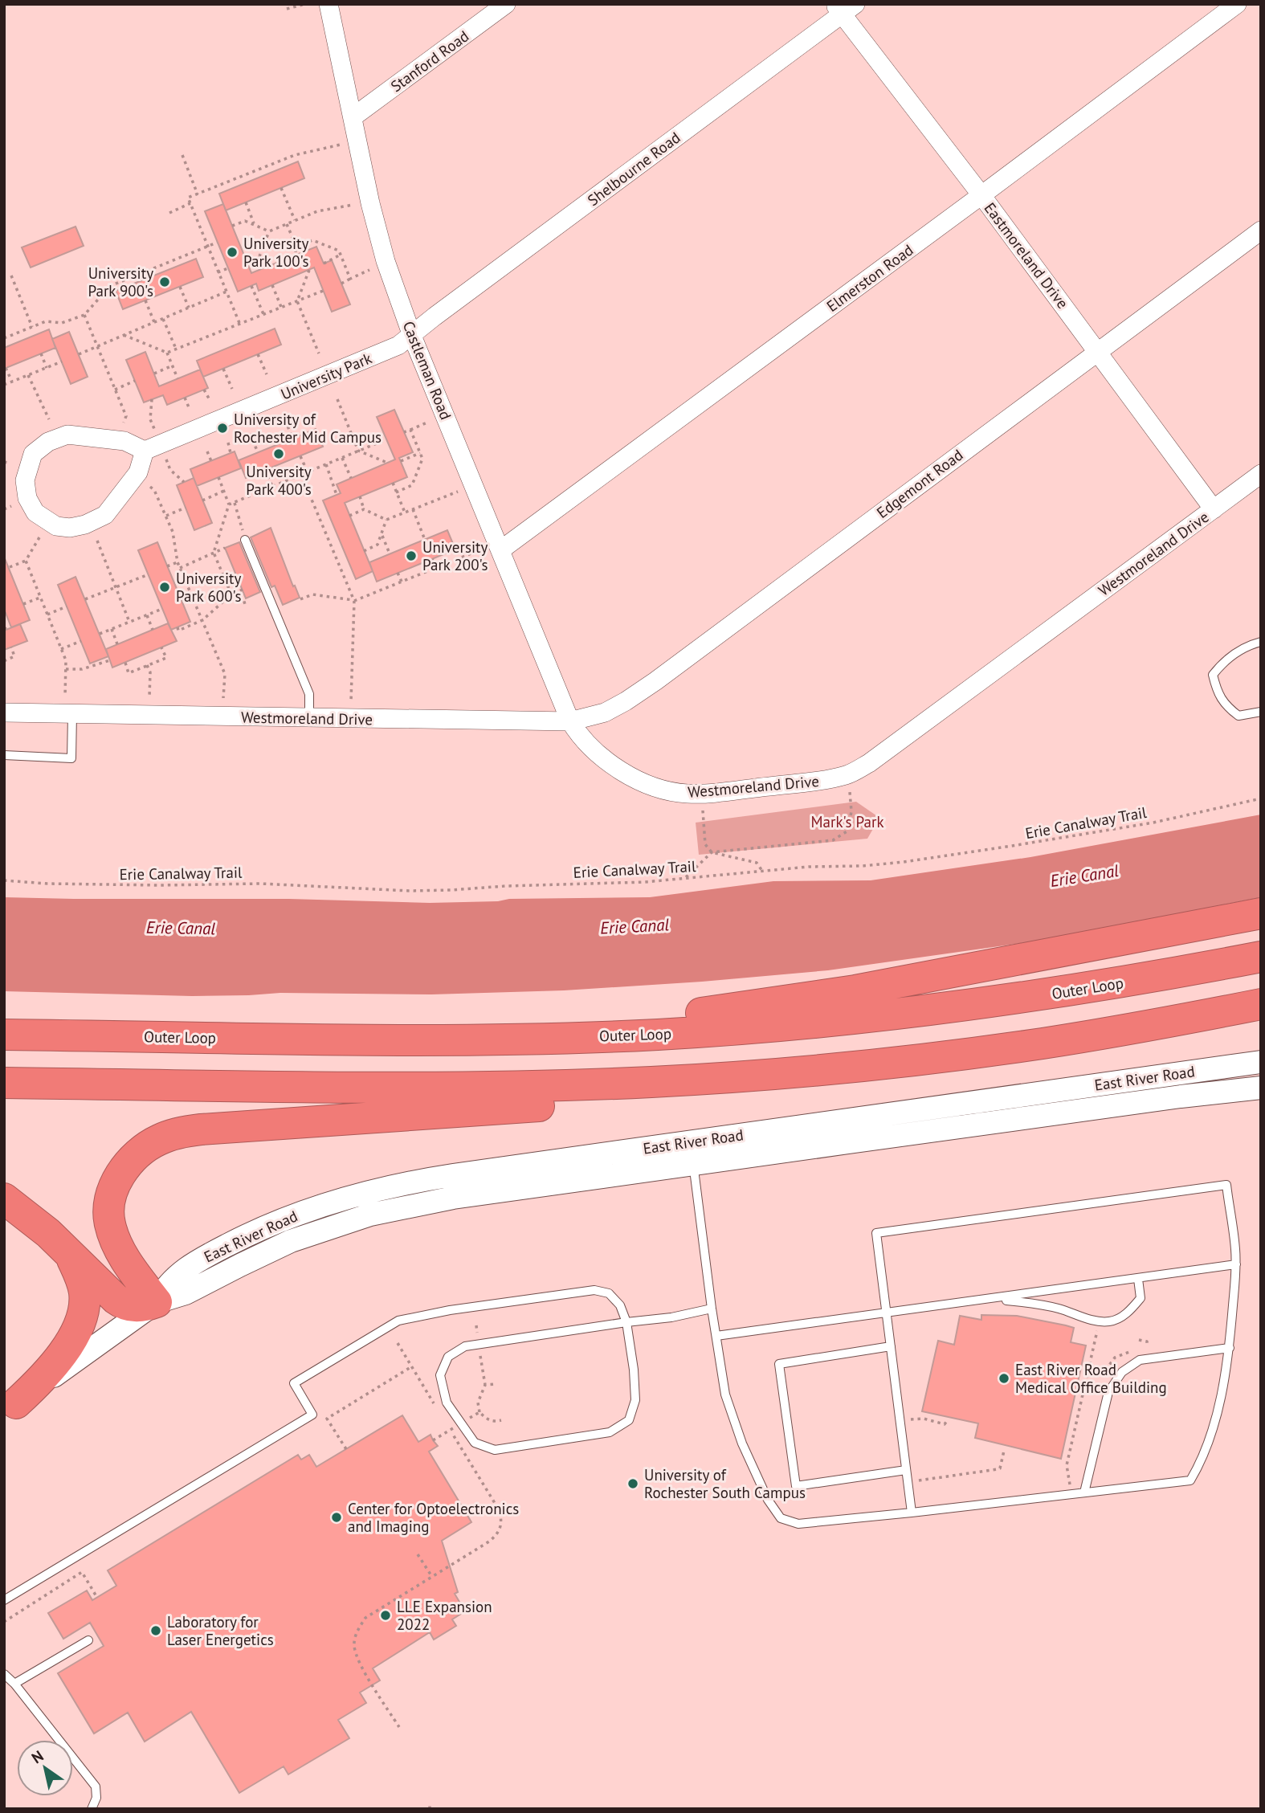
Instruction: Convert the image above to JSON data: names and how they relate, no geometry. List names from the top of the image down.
{
  "streets": {
    "highway": ["Outer Loop"],
    "street": [
      "Stanford Road",
      "Shelbourne Road",
      "Eastmoreland Drive",
      "Elmerston Road",
      "Castleman Road",
      "University Park",
      "Edgemont Road",
      "Westmoreland Drive",
      "East River Road"
    ],
    "path": ["Erie Canalway Trail"]
  },
  "crossings": [
    ["Stanford Road", "Castleman Road"],
    ["Shelbourne Road", "Eastmoreland Drive"],
    ["Shelbourne Road", "Castleman Road"],
    ["Shelbourne Road", "University Park"],
    ["Eastmoreland Drive", "Elmerston Road"],
    ["Eastmoreland Drive", "Edgemont Road"],
    ["Eastmoreland Drive", "Westmoreland Drive"],
    ["Elmerston Road", "Castleman Road"],
    ["Castleman Road", "University Park"],
    ["Castleman Road", "Edgemont Road"],
    ["Castleman Road", "Westmoreland Drive"],
    ["Edgemont Road", "Westmoreland Drive"]
  ],
  "water": ["Erie Canal"],
  "parks": ["Mark's Park"],
  "places": [
    "University Park 100's",
    "University Park 900's",
    "University of Rochester Mid Campus",
    "University Park 400's",
    "University Park 200's",
    "University Park 600's",
    "East River Road Medical Office Building",
    "University of Rochester South Campus",
    "Center for Optoelectronics and Imaging",
    "LLE Expansion 2022",
    "Laboratory for Laser Energetics"
  ],
  "north": "top left"
}
